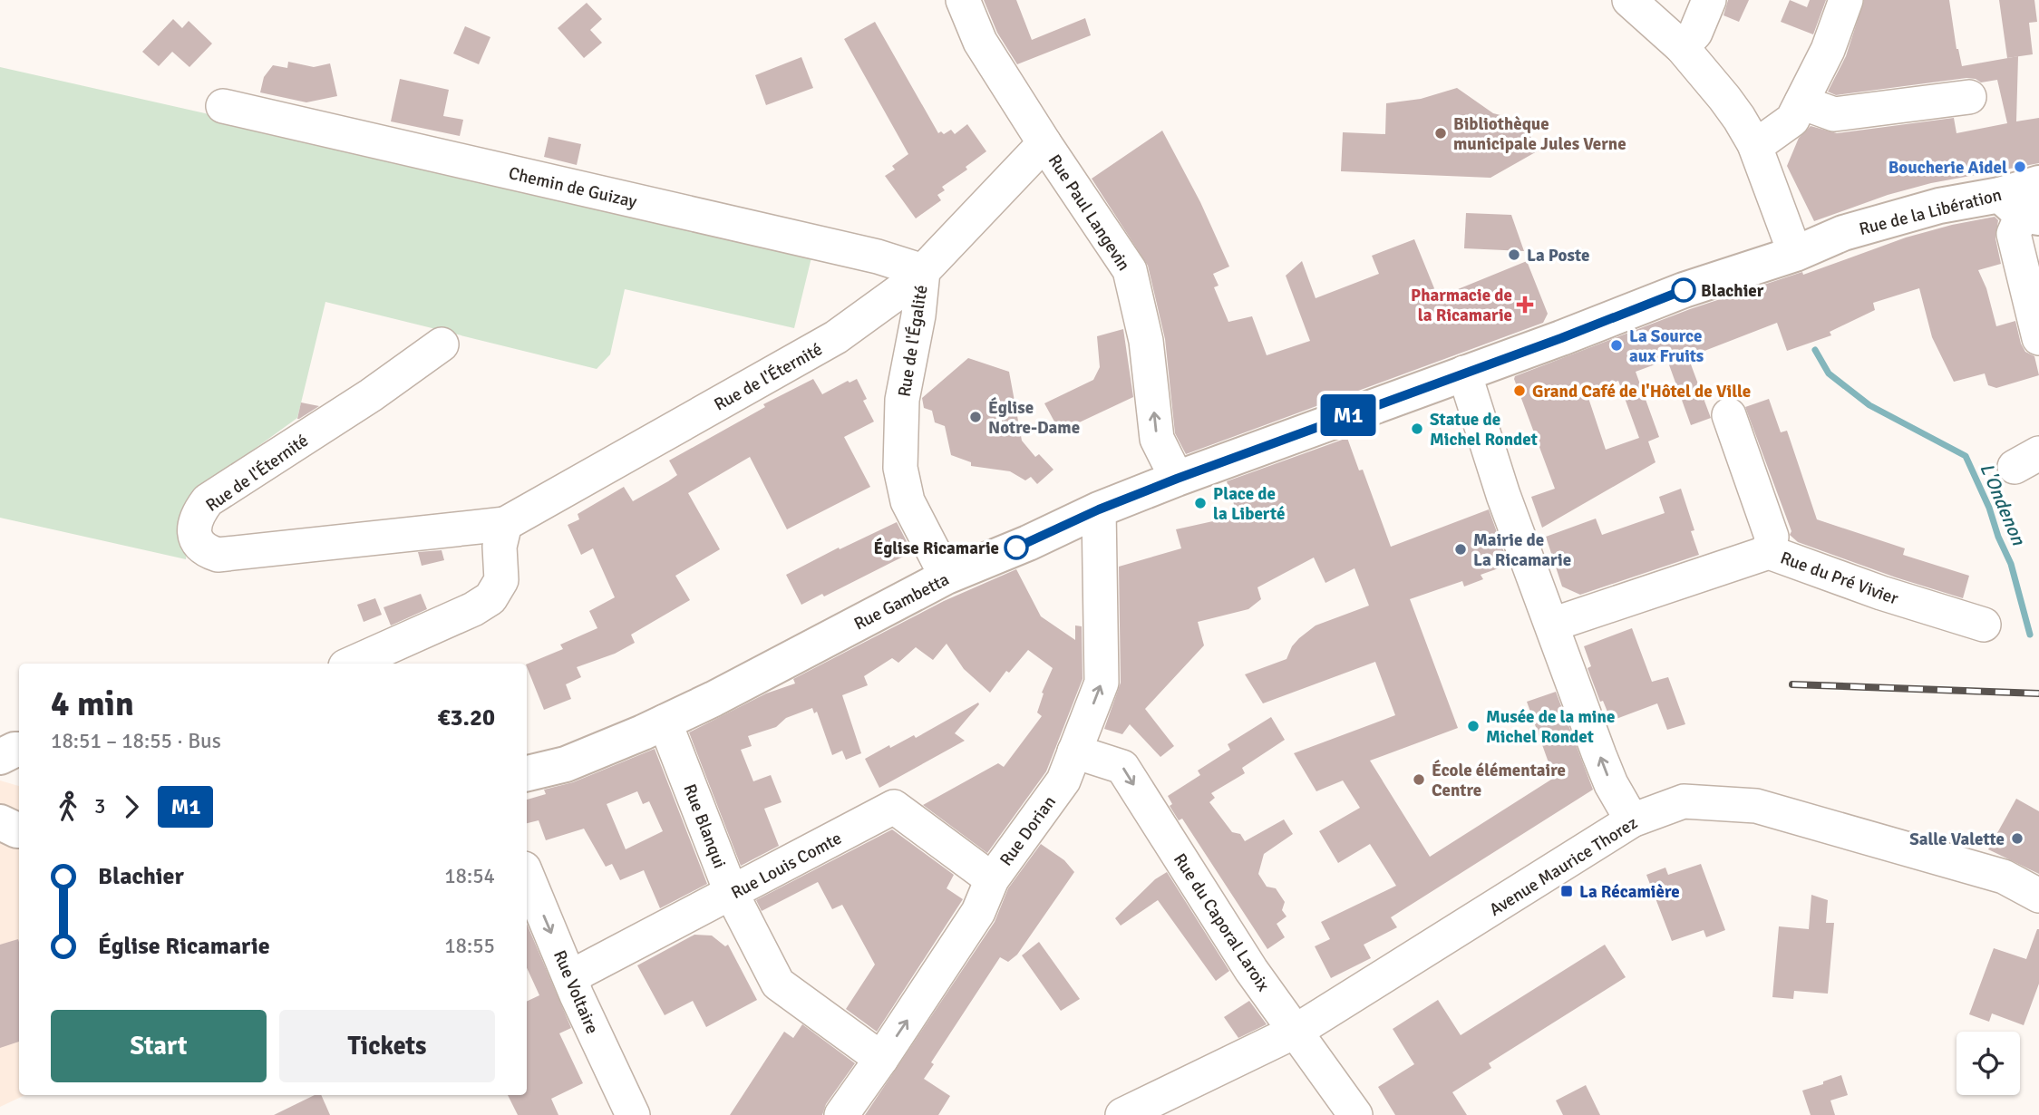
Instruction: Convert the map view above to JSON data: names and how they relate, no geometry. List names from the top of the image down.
{
  "streets": {
    "main road": ["Rue de la Libération", "Rue Gambetta"],
    "street": [
      "Chemin de Guizay",
      "Rue Paul Langevin",
      "Rue de l'Égalité",
      "Rue de l'Éternité",
      "Rue du Pré Vivier",
      "Rue Blanqui",
      "Rue Dorian",
      "Rue Louis Comte",
      "Avenue Maurice Thorez",
      "Rue du Caporal Laroix",
      "Rue Voltaire"
    ]
  },
  "crossings": [
    ["Chemin de Guizay", "Rue de l'Égalité"],
    ["Chemin de Guizay", "Rue de l'Éternité"],
    ["Rue de la Libération", "Rue Gambetta"],
    ["Rue Paul Langevin", "Rue de l'Égalité"],
    ["Rue Paul Langevin", "Rue Gambetta"],
    ["Rue de l'Égalité", "Rue de l'Éternité"],
    ["Rue de l'Égalité", "Rue Gambetta"],
    ["Rue Gambetta", "Rue Blanqui"],
    ["Rue Gambetta", "Rue Dorian"],
    ["Rue Blanqui", "Rue Dorian"],
    ["Rue Blanqui", "Rue Louis Comte"],
    ["Rue Dorian", "Rue Louis Comte"],
    ["Rue Dorian", "Rue du Caporal Laroix"],
    ["Rue Louis Comte", "Rue Voltaire"],
    ["Avenue Maurice Thorez", "Rue du Caporal Laroix"]
  ],
  "one_way": [
    "Rue Paul Langevin",
    "Rue Dorian",
    "Rue du Caporal Laroix",
    "Rue Voltaire"
  ],
  "water": ["L'Ondenon"],
  "places": {
    "other": [
      "Bibliothèque municipale Jules Verne",
      "Boucherie Aidel",
      "La Poste",
      "Blachier",
      "La Source aux Fruits",
      "Grand Café de l'Hôtel de Ville",
      "Église Notre-Dame",
      "Statue de Michel Rondet",
      "Place de la Liberté",
      "Église Ricamarie",
      "Mairie de La Ricamarie",
      "Musée de la mine Michel Rondet",
      "École élémentaire Centre",
      "Salle Valette"
    ],
    "health": ["Pharmacie de la Ricamarie"],
    "transit": ["La Récamière"]
  },
  "lines": ["bus line M1"],
  "page": {
    "on_map": "M1",
    "heading": ["4 min", "18:51 – 18:55 · Bus", "€3.20"],
    "legs": ["3", "M1"],
    "list": [
      {
        "name": "Blachier",
        "value": "18:54"
      },
      {
        "name": "Église Ricamarie",
        "value": "18:55"
      }
    ],
    "buttons": ["Start", "Tickets"]
  }
}
